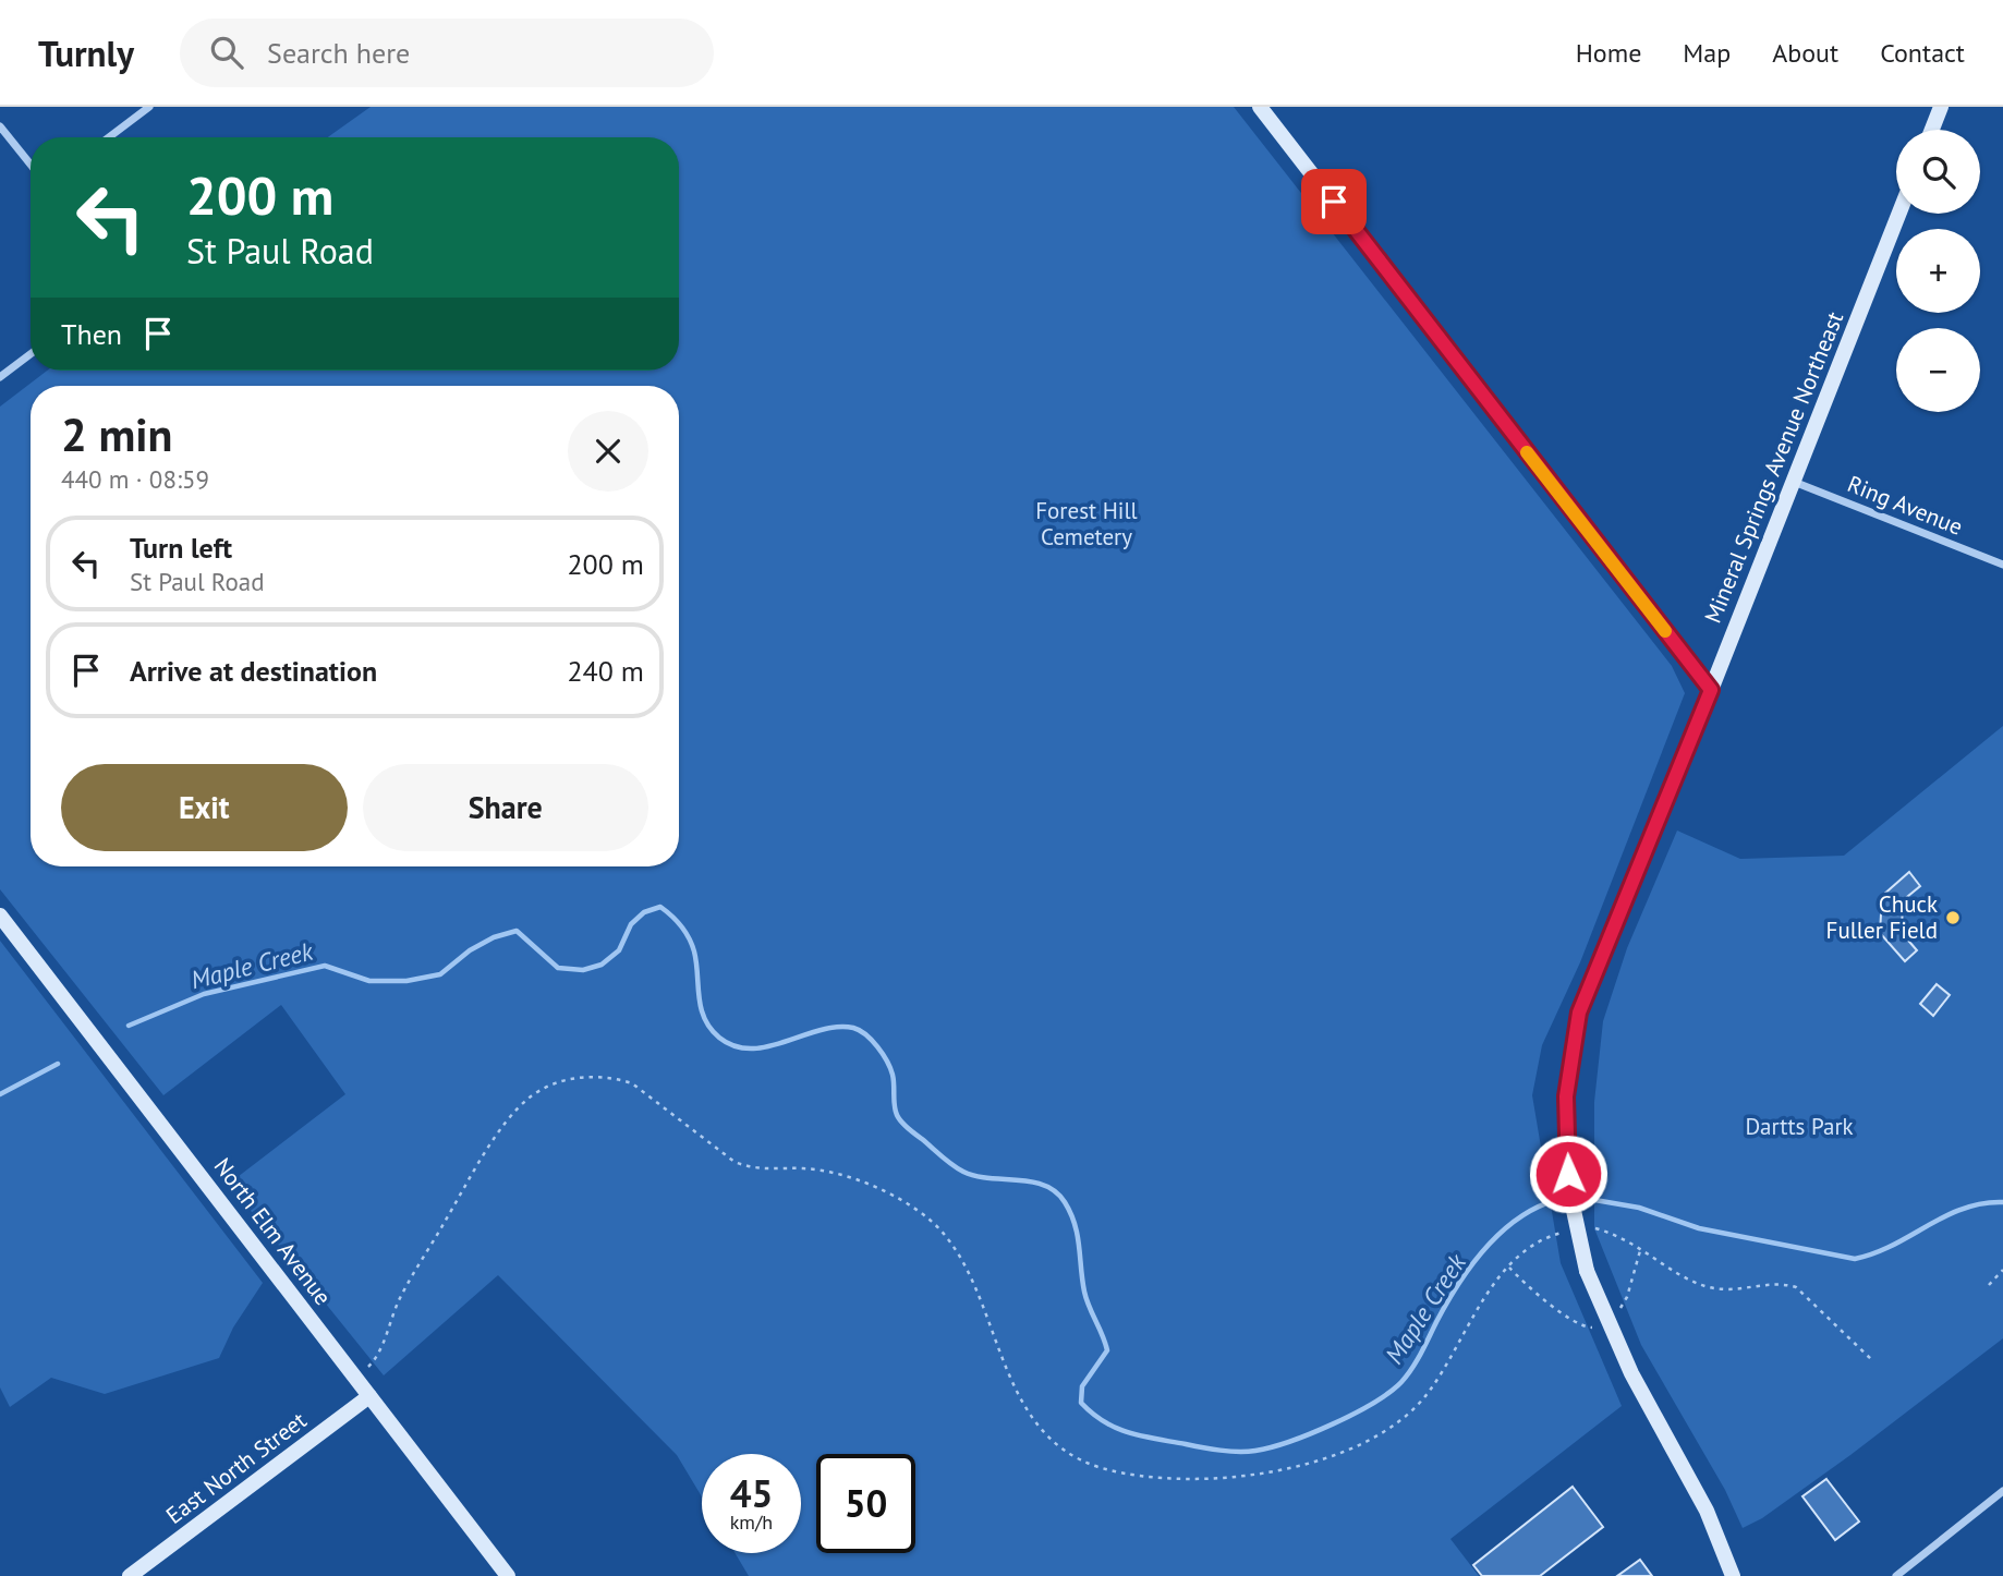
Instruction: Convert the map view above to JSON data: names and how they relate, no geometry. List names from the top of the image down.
{
  "streets": {
    "street": [
      "Mineral Springs Avenue Northeast",
      "Ring Avenue",
      "North Elm Avenue",
      "East North Street"
    ]
  },
  "crossings": [
    ["Mineral Springs Avenue Northeast", "Ring Avenue"],
    ["North Elm Avenue", "East North Street"]
  ],
  "water": ["Maple Creek"],
  "parks": ["Forest Hill Cemetery", "Dartts Park"],
  "places": ["Chuck Fuller Field"],
  "page": {
    "header": "Turnly",
    "search": "Search here",
    "nav": [
      "Home",
      "Map",
      "About",
      "Contact"
    ],
    "map_buttons": ["+", "−"],
    "turn": ["200 m", "St Paul Road"],
    "then": "Then",
    "heading": ["2 min", "440 m · 08:59"],
    "list": [
      {
        "name": "Turn left",
        "note": "St Paul Road",
        "value": "200 m"
      },
      {
        "name": "Arrive at destination",
        "value": "240 m"
      }
    ],
    "buttons": ["Exit", "Share"],
    "speed": "45 km/h",
    "limit": "50"
  }
}
